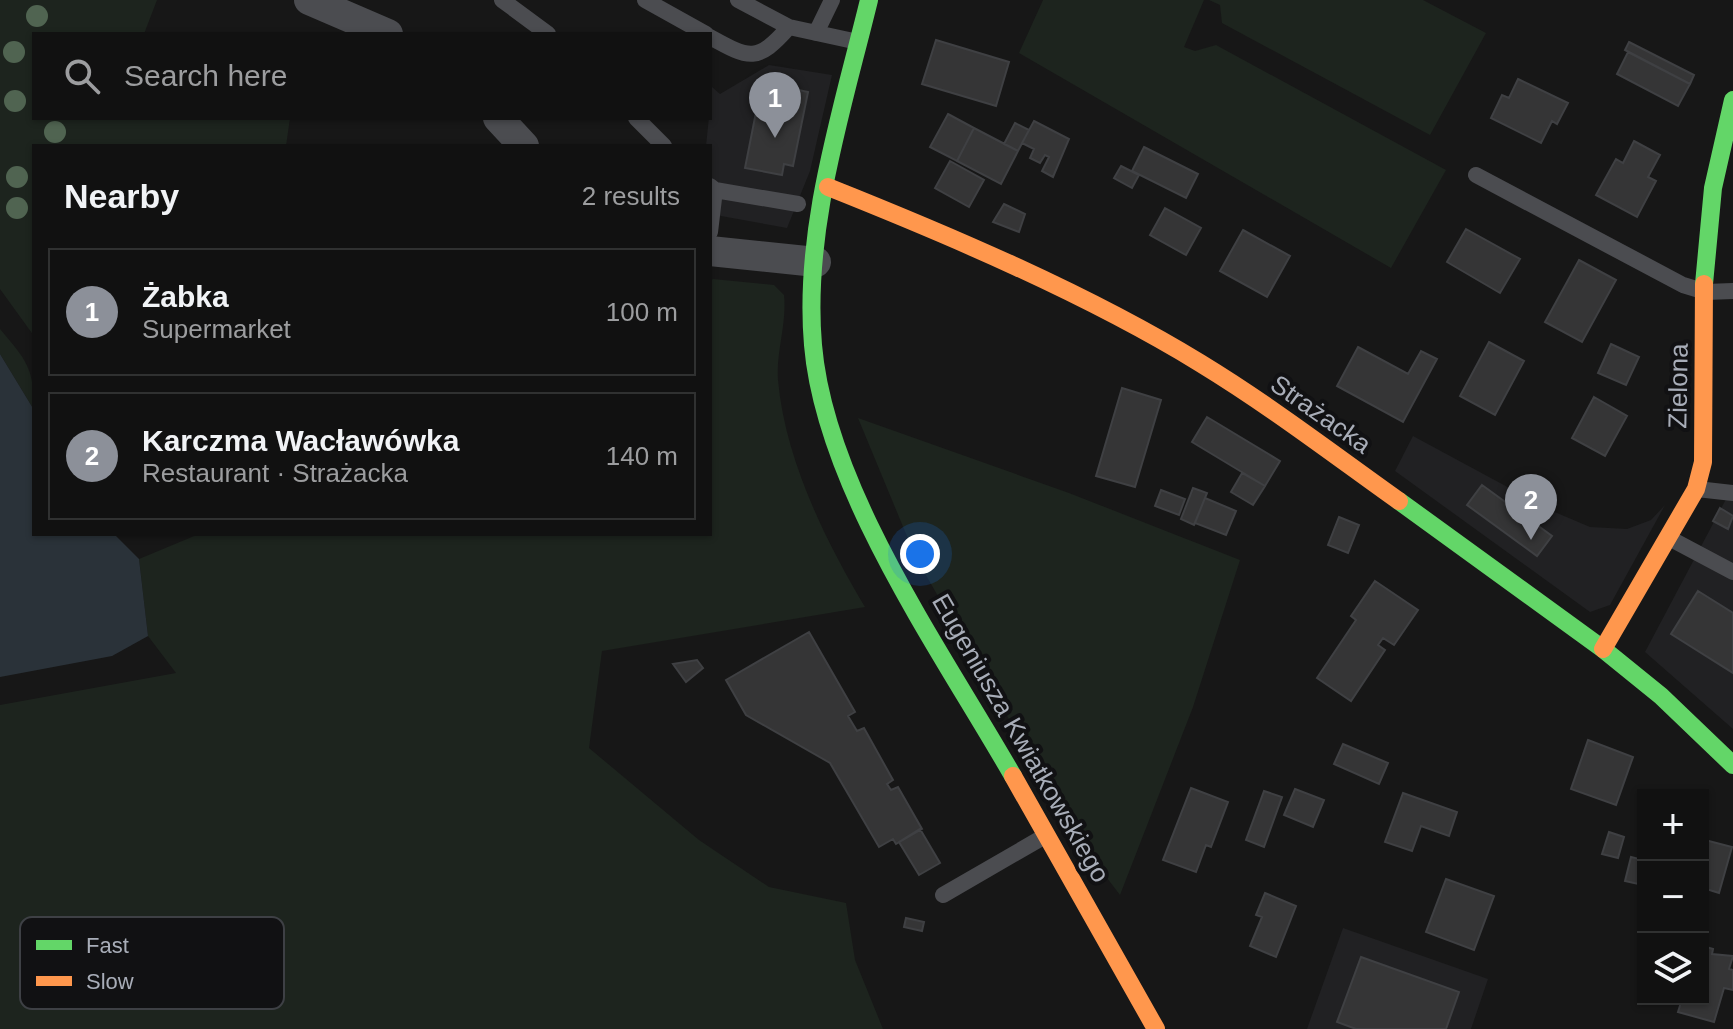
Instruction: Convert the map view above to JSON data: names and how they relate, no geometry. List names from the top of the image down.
{
  "streets": {
    "street": ["Zielona", "Strażacka", "Eugeniusza Kwiatkowskiego"]
  },
  "crossings": [
    ["Zielona", "Strażacka"],
    ["Strażacka", "Eugeniusza Kwiatkowskiego"]
  ],
  "legend": ["Fast", "Slow"],
  "page": {
    "search": "Search here",
    "pins": ["1", "2"],
    "heading": ["Nearby", "2 results"],
    "list": [
      {
        "mark": "1",
        "name": "Żabka",
        "note": "Supermarket",
        "value": "100 m"
      },
      {
        "mark": "2",
        "name": "Karczma Wacławówka",
        "note": "Restaurant · Strażacka",
        "value": "140 m"
      }
    ],
    "map_buttons": ["+", "−"]
  }
}
